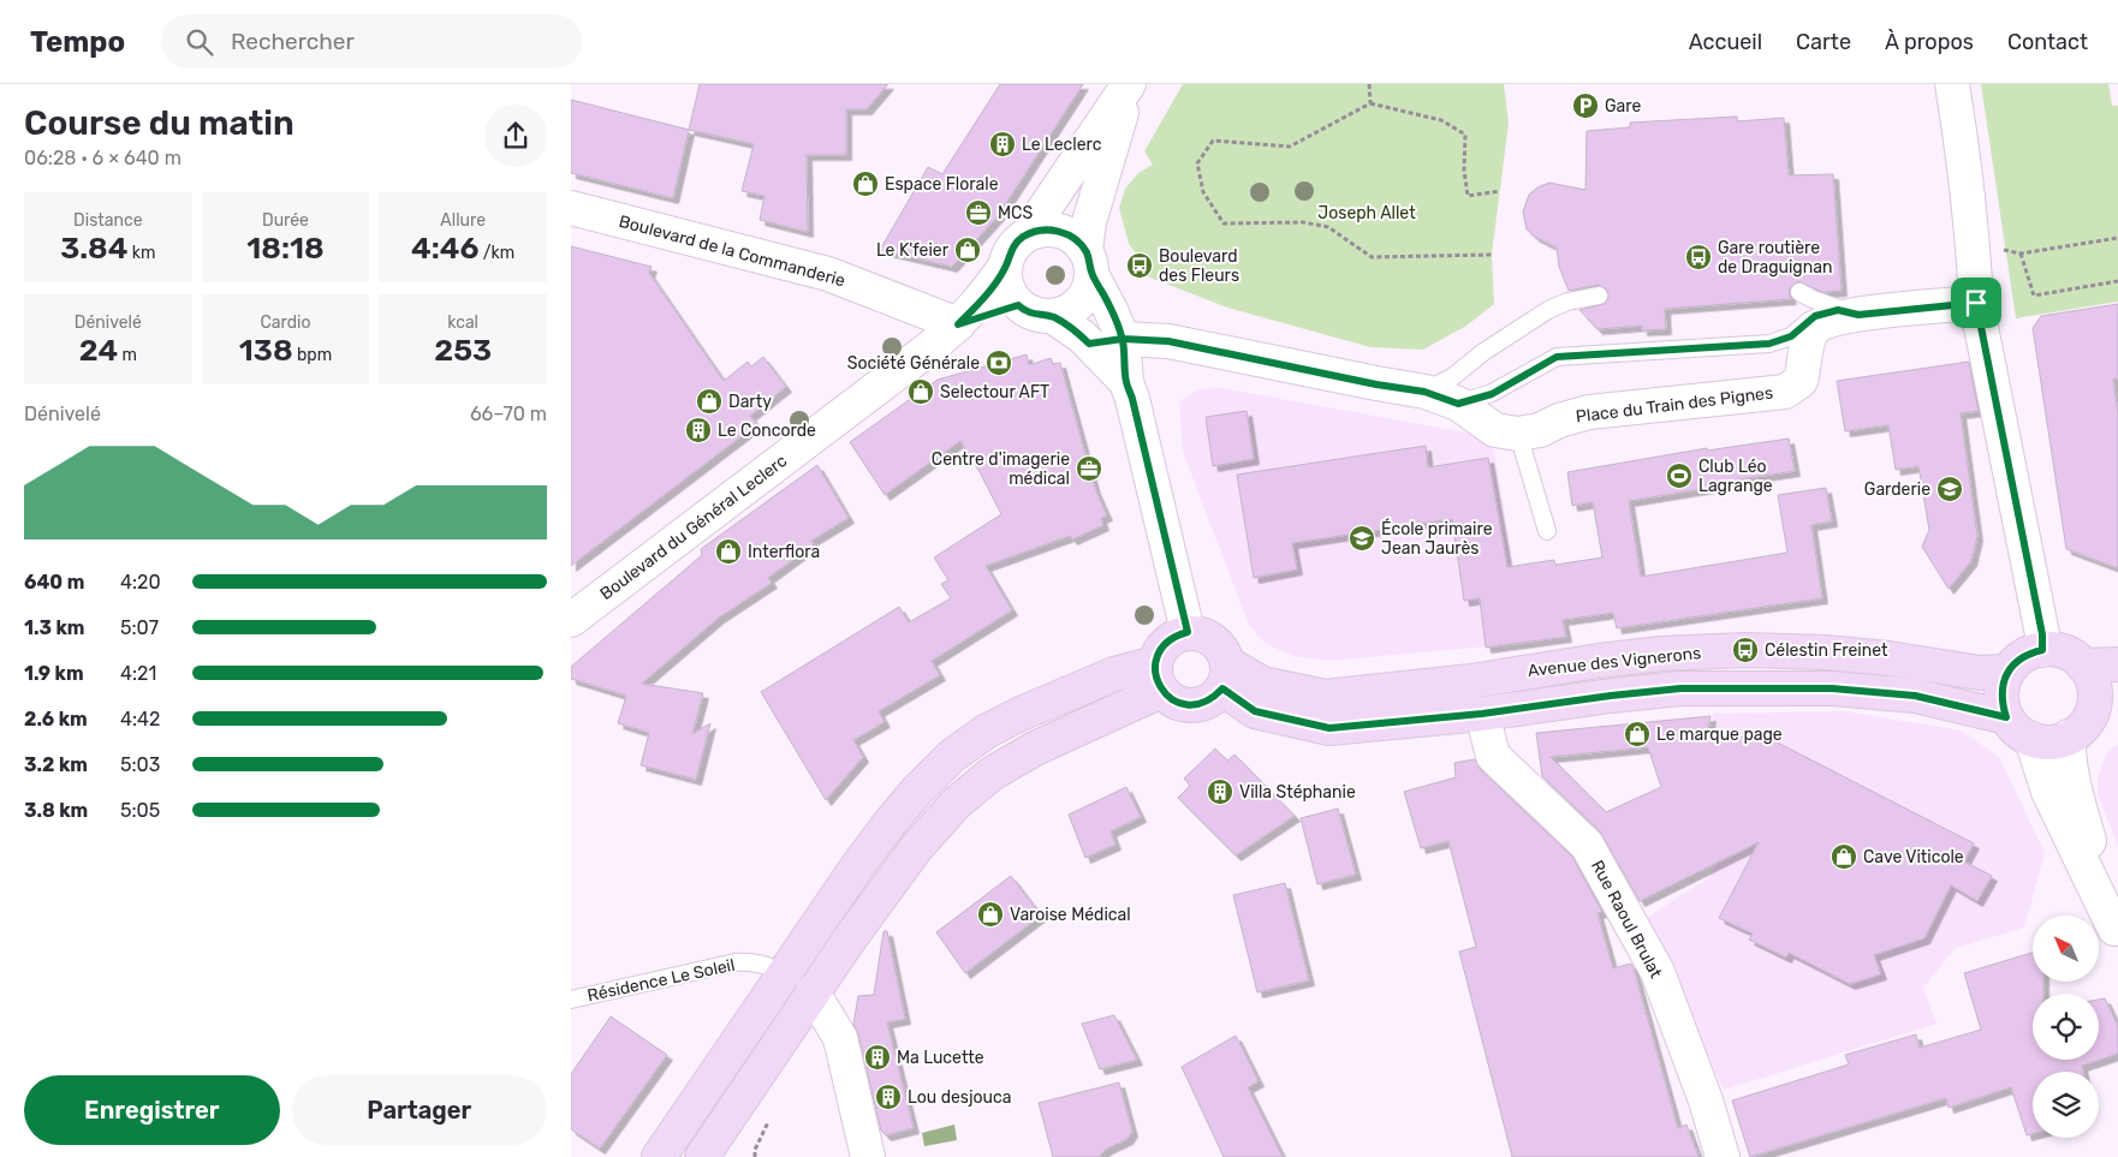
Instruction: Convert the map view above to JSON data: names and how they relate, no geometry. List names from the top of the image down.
{
  "streets": {
    "main road": ["Avenue des Vignerons"],
    "street": [
      "Boulevard de la Commanderie",
      "Place du Train des Pignes",
      "Boulevard du Général Leclerc",
      "Rue Raoul Brulat"
    ],
    "lane": ["Résidence Le Soleil"]
  },
  "crossings": [
    ["Boulevard de la Commanderie", "Boulevard du Général Leclerc"],
    ["Avenue des Vignerons", "Rue Raoul Brulat"]
  ],
  "parks": ["Joseph Allet"],
  "places": {
    "parking": ["Gare"],
    "building": [
      "Le Leclerc",
      "Le Concorde",
      "Villa Stéphanie",
      "Ma Lucette",
      "Lou desjouca"
    ],
    "shop": [
      "Espace Florale",
      "Le K'feier",
      "Selectour AFT",
      "Darty",
      "Interflora",
      "Le marque page",
      "Cave Viticole",
      "Varoise Médical"
    ],
    "office": ["MCS", "Centre d'imagerie médical"],
    "bus stop": ["Gare routière de Draguignan", "Boulevard des Fleurs", "Célestin Freinet"],
    "bank": ["Société Générale"],
    "sports": ["Club Léo Lagrange"],
    "school or university": ["Garderie", "École primaire Jean Jaurès"]
  },
  "north": "top left",
  "page": {
    "header": "Tempo",
    "search": "Rechercher",
    "nav": [
      "Accueil",
      "Carte",
      "À propos",
      "Contact"
    ],
    "heading": ["Course du matin", "06:28 · 6 × 640 m"],
    "stats": [
      ["Distance", "3.84 km"],
      ["Durée", "18:18"],
      ["Allure", "4:46 /km"],
      ["Dénivelé", "24 m"],
      ["Cardio", "138 bpm"],
      ["kcal", "253"]
    ],
    "chart": ["Dénivelé", "66–70 m"],
    "list": [
      {
        "name": "640 m",
        "note": "4:20"
      },
      {
        "name": "1.3 km",
        "note": "5:07"
      },
      {
        "name": "1.9 km",
        "note": "4:21"
      },
      {
        "name": "2.6 km",
        "note": "4:42"
      },
      {
        "name": "3.2 km",
        "note": "5:03"
      },
      {
        "name": "3.8 km",
        "note": "5:05"
      }
    ],
    "buttons": ["Enregistrer", "Partager"]
  }
}
